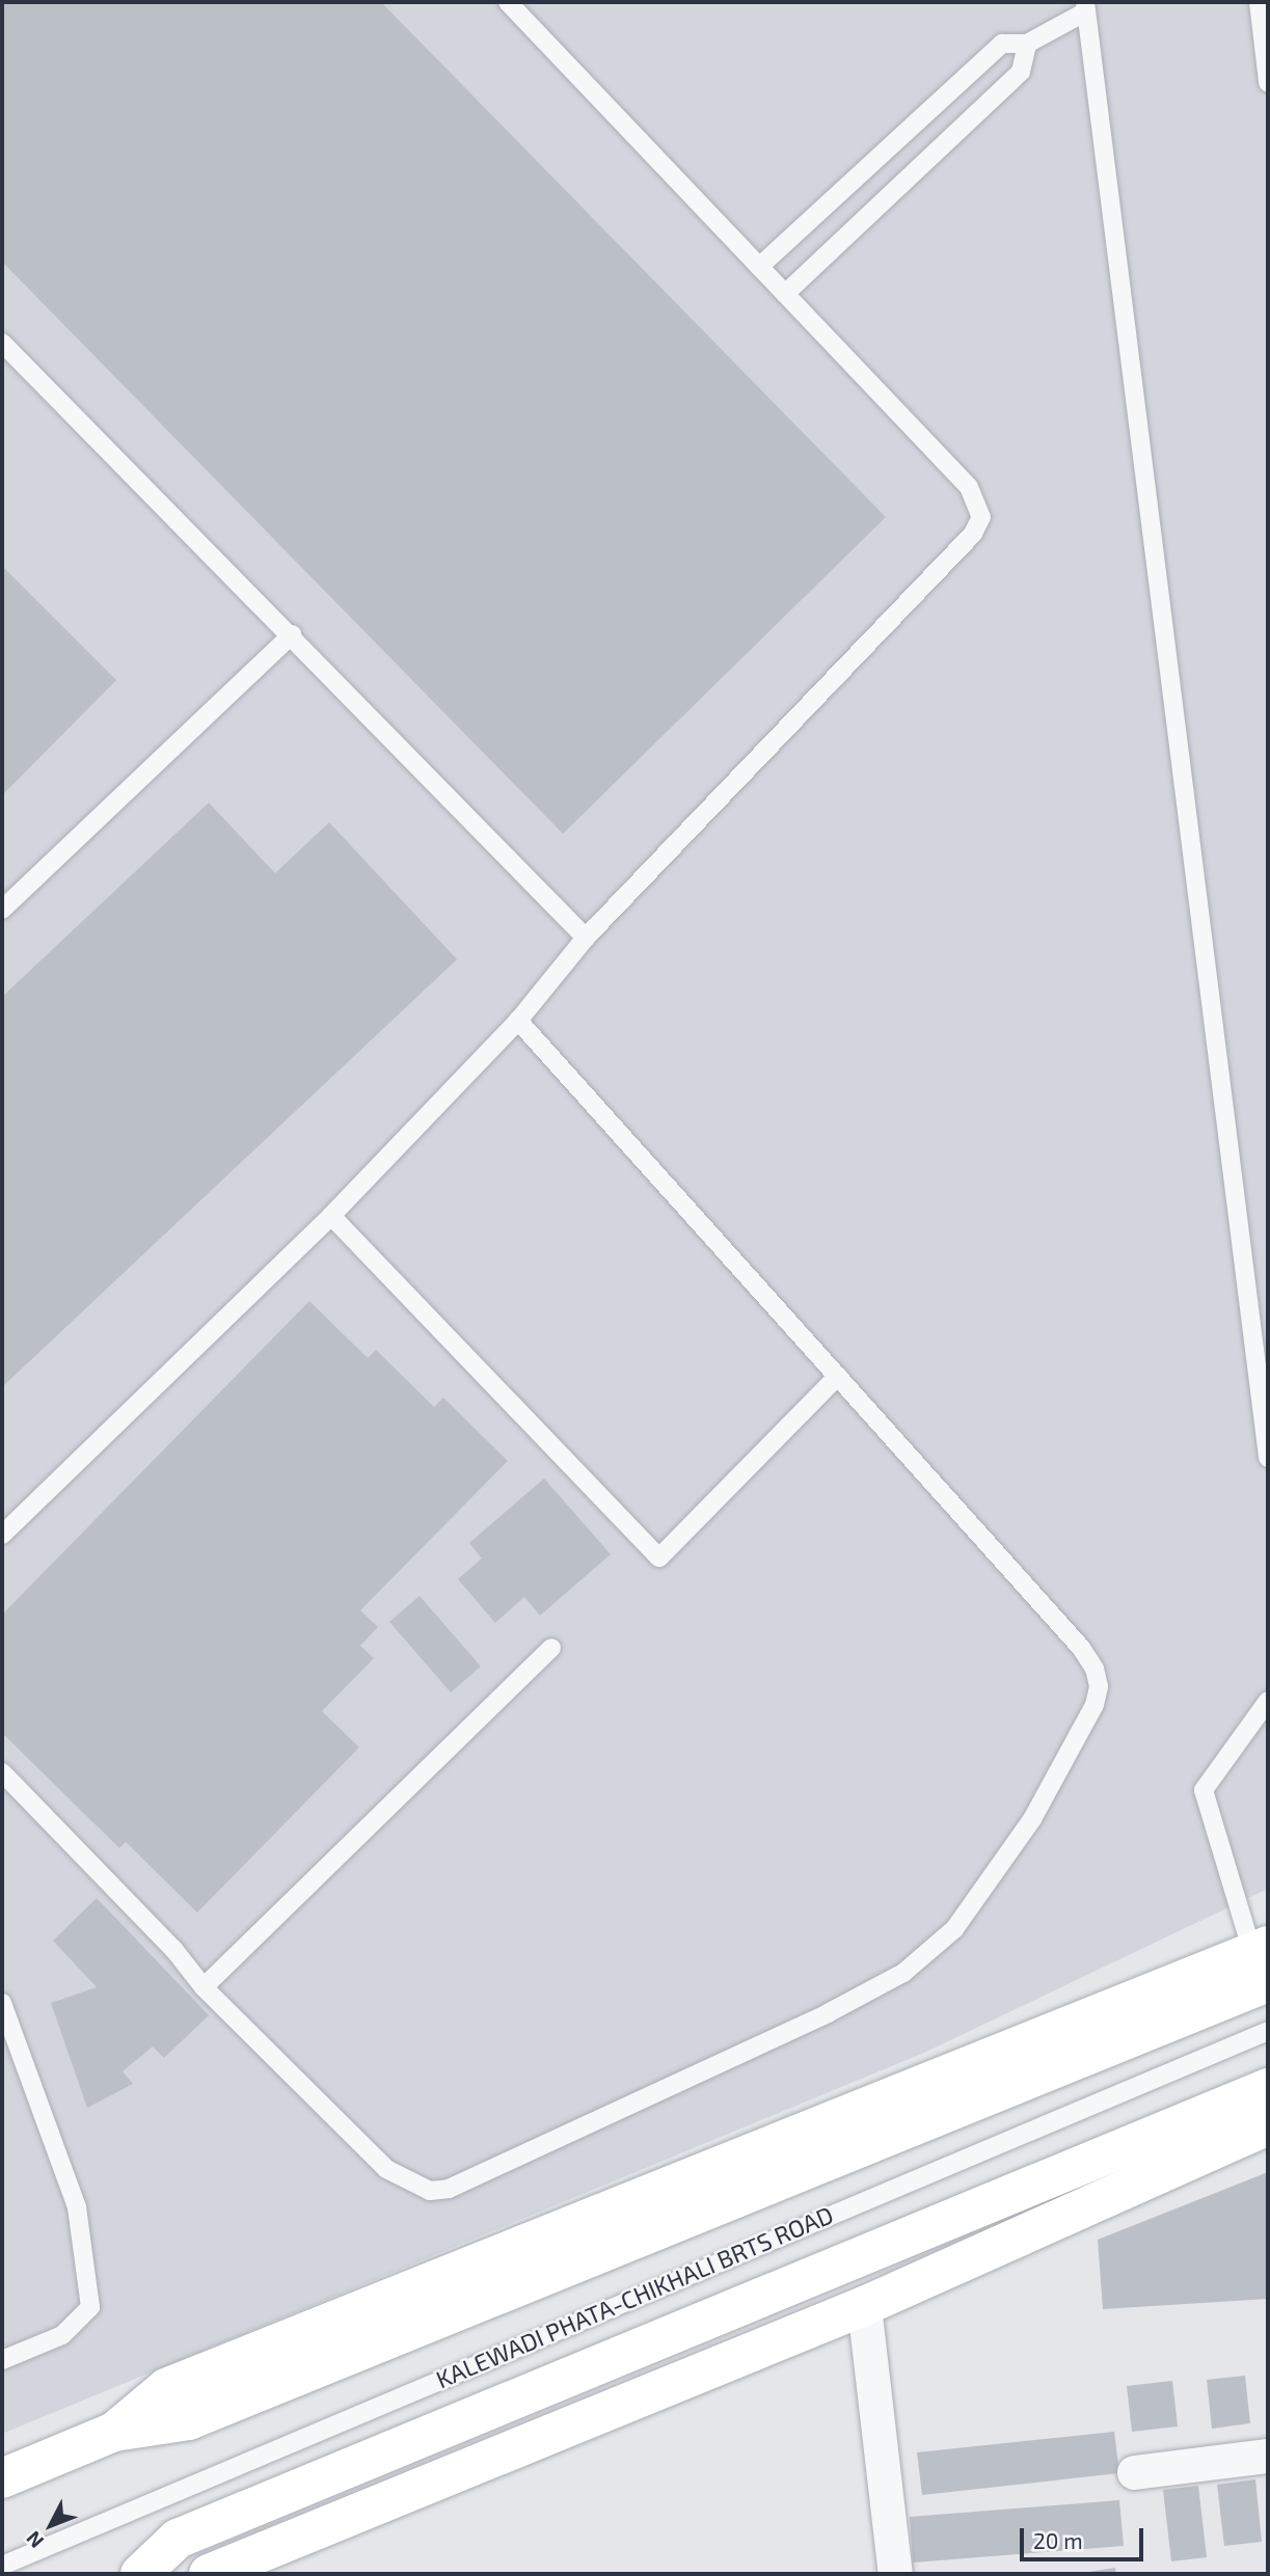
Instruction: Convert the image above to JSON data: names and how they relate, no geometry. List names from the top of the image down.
{
  "streets": {
    "lane": ["KALEWADI PHATA-CHIKHALI BRTS ROAD"]
  },
  "scale_bar": "20 m",
  "north": "bottom left"
}
